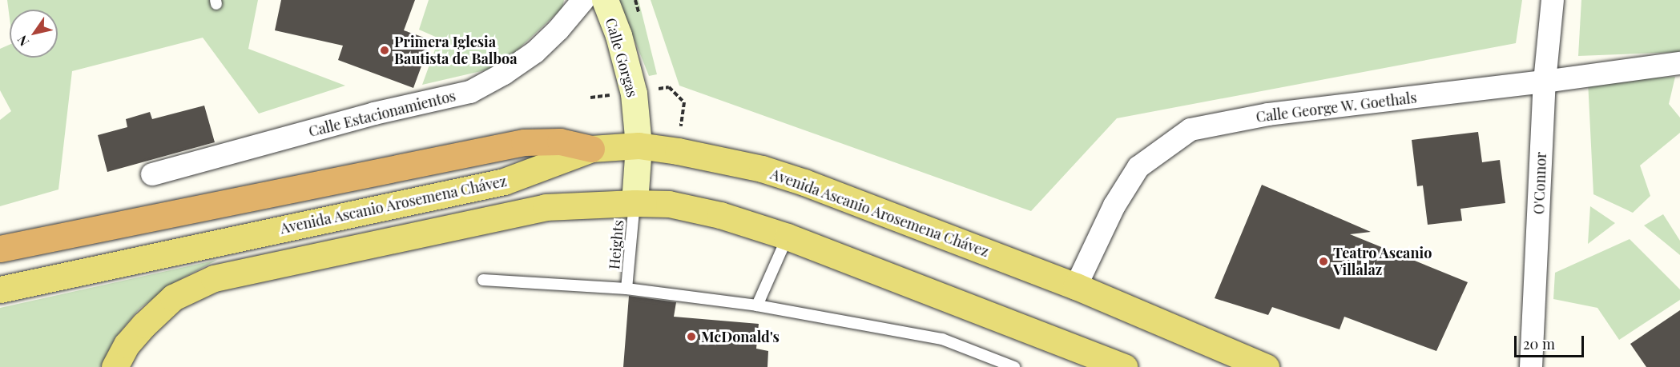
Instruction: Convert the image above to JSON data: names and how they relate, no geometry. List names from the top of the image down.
{
  "streets": {
    "main road": ["Avenida Ascanio Arosemena Chávez"],
    "street": [
      "Calle Gorgas",
      "Calle George W. Goethals",
      "Calle Estacionamientos",
      "O'Connor"
    ],
    "lane": ["Heights"]
  },
  "crossings": [
    ["Calle Gorgas", "Avenida Ascanio Arosemena Chávez"],
    ["Calle Gorgas", "Heights"],
    ["Calle George W. Goethals", "O'Connor"],
    ["Calle George W. Goethals", "Avenida Ascanio Arosemena Chávez"]
  ],
  "places": ["Primera Iglesia Bautista de Balboa", "Teatro Ascanio Villalaz", "McDonald's"],
  "scale_bar": "20 m",
  "north": "bottom left"
}
